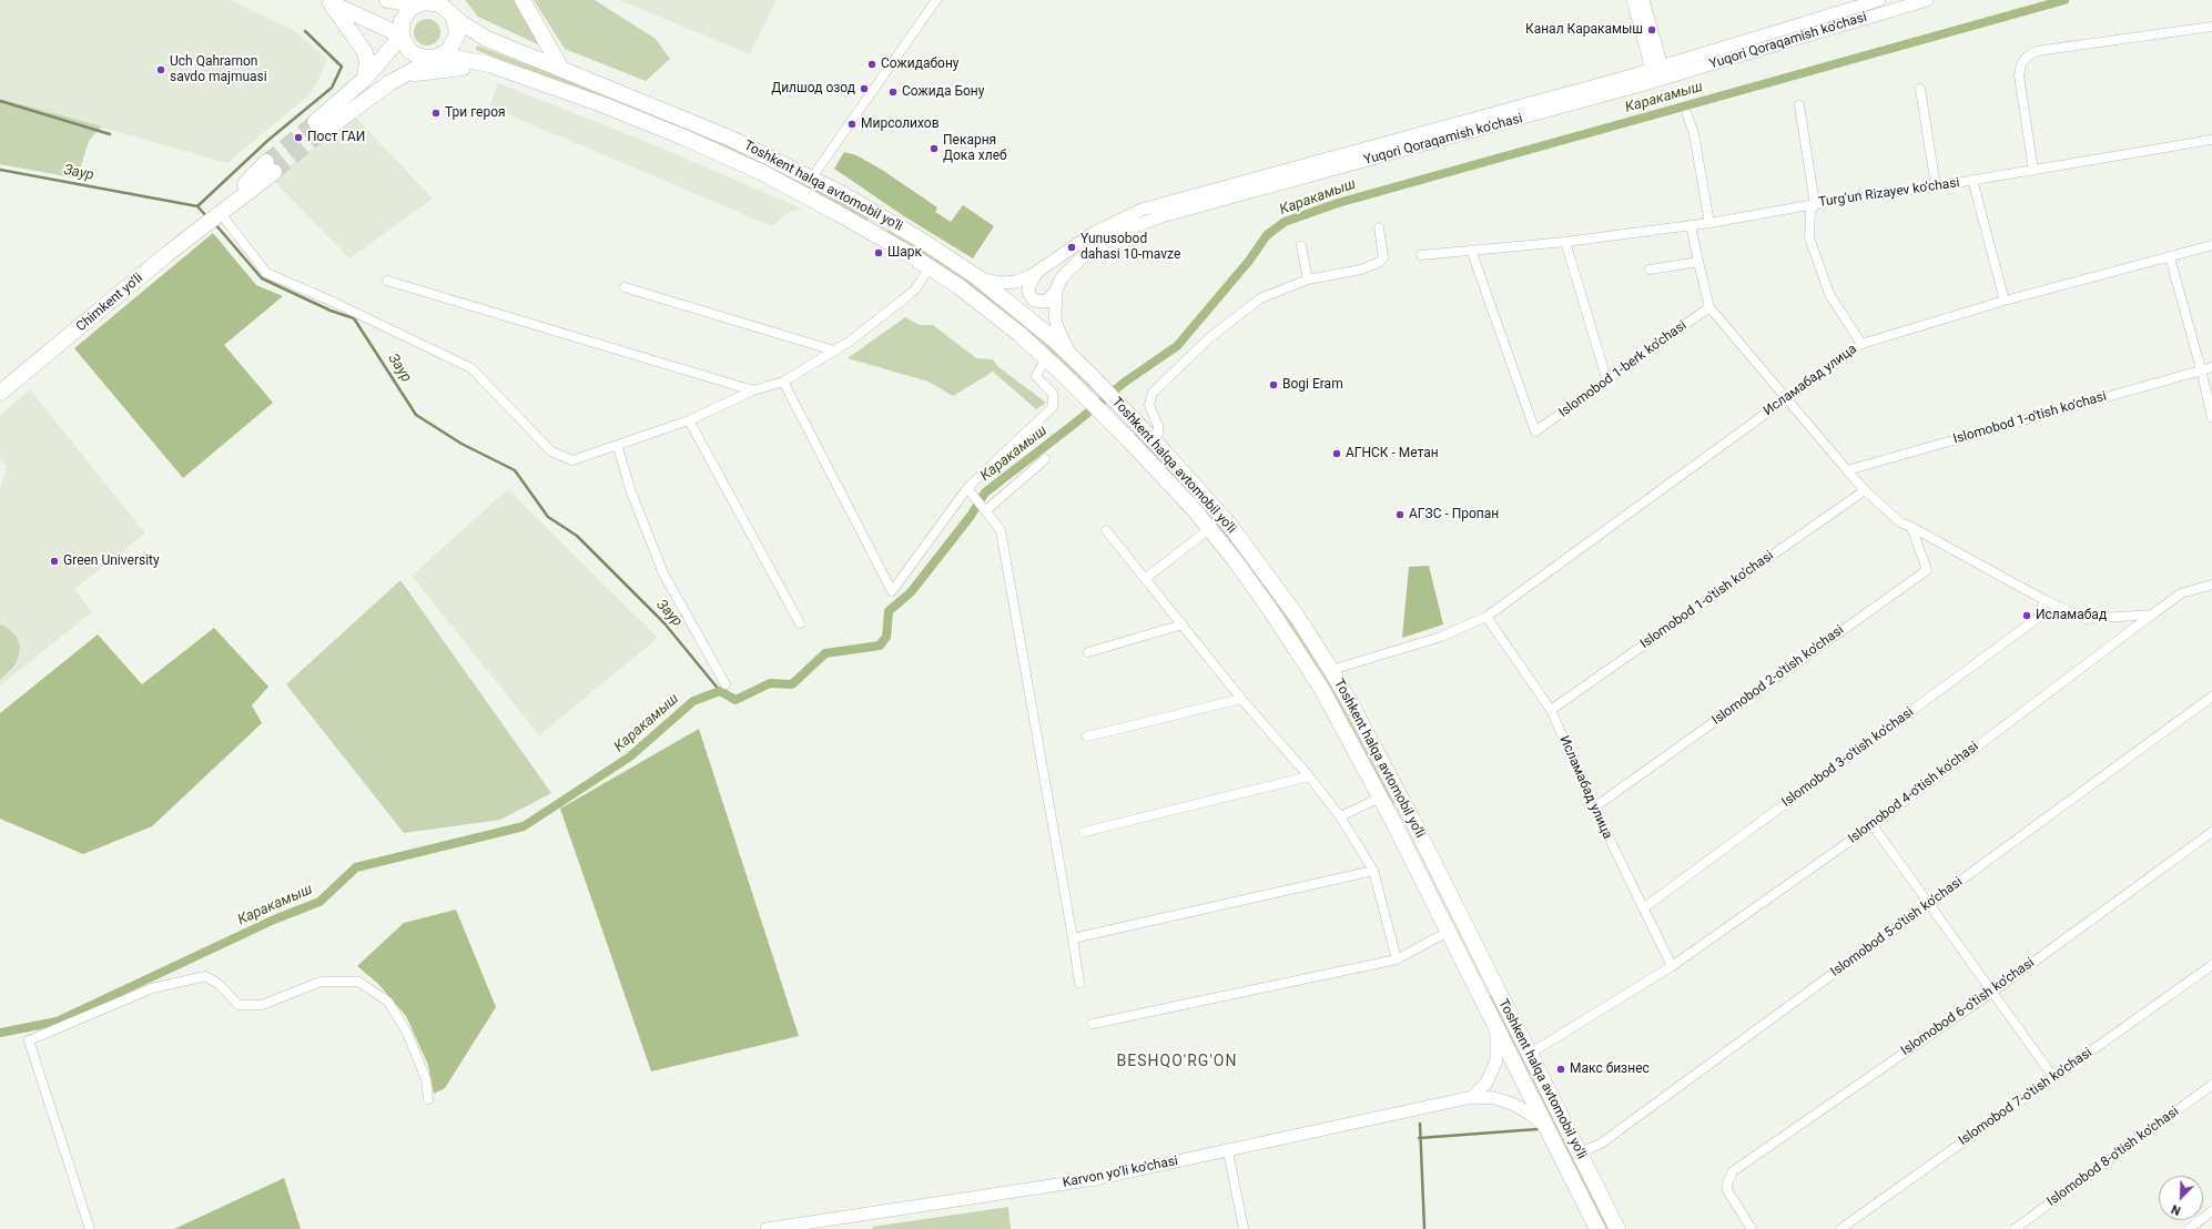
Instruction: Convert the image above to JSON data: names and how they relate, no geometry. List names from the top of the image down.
{
  "streets": {
    "highway": ["Toshkent halqa avtomobil yo'li", "Chimkent yo‘li"],
    "main road": ["Yuqori Qoraqamish ko'chasi", "Karvon yo‘li ko'chasi"],
    "street": [
      "Turg'un Rizayev ko'chasi",
      "Islomobod 1-berk ko'chasi",
      "Исламабад улица",
      "Islomobod 1-o'tish ko'chasi",
      "Islomobod 2-o'tish ko'chasi",
      "Islomobod 3-o'tish ko'chasi",
      "Islomobod 4-o'tish ko'chasi",
      "Islomobod 5-o'tish ko'chasi",
      "Islomobod 6-o'tish ko'chasi",
      "Islomobod 7-o'tish ko'chasi",
      "Islomobod 8-o'tish ko'chasi"
    ]
  },
  "crossings": [
    ["Yuqori Qoraqamish ko'chasi", "Toshkent halqa avtomobil yo'li"],
    ["Toshkent halqa avtomobil yo'li", "Исламабад улица"],
    ["Toshkent halqa avtomobil yo'li", "Islomobod 4-o'tish ko'chasi"],
    ["Toshkent halqa avtomobil yo'li", "Islomobod 5-o'tish ko'chasi"],
    ["Toshkent halqa avtomobil yo'li", "Karvon yo‘li ko'chasi"],
    ["Turg'un Rizayev ko'chasi", "Islomobod 1-berk ko'chasi"],
    ["Исламабад улица", "Islomobod 1-o'tish ko'chasi"],
    ["Исламабад улица", "Islomobod 2-o'tish ko'chasi"],
    ["Исламабад улица", "Islomobod 3-o'tish ko'chasi"],
    ["Исламабад улица", "Islomobod 4-o'tish ko'chasi"]
  ],
  "districts": ["BESHQO'RG'ON"],
  "water": ["Каракамыш", "Заур"],
  "places": [
    "Канал Каракамыш",
    "Сожидабону",
    "Uch Qahramon savdo majmuasi",
    "Дилшод озод",
    "Сожида Бону",
    "Три героя",
    "Мирсолихов",
    "Пост ГАИ",
    "Пекарня Дока хлеб",
    "Yunusobod dahasi 10-mavze",
    "Шарк",
    "Bogi Eram",
    "АГНСК - Метан",
    "АГЗС - Пропан",
    "Green University",
    "Исламабад",
    "Макс бизнес"
  ],
  "north": "bottom left"
}
